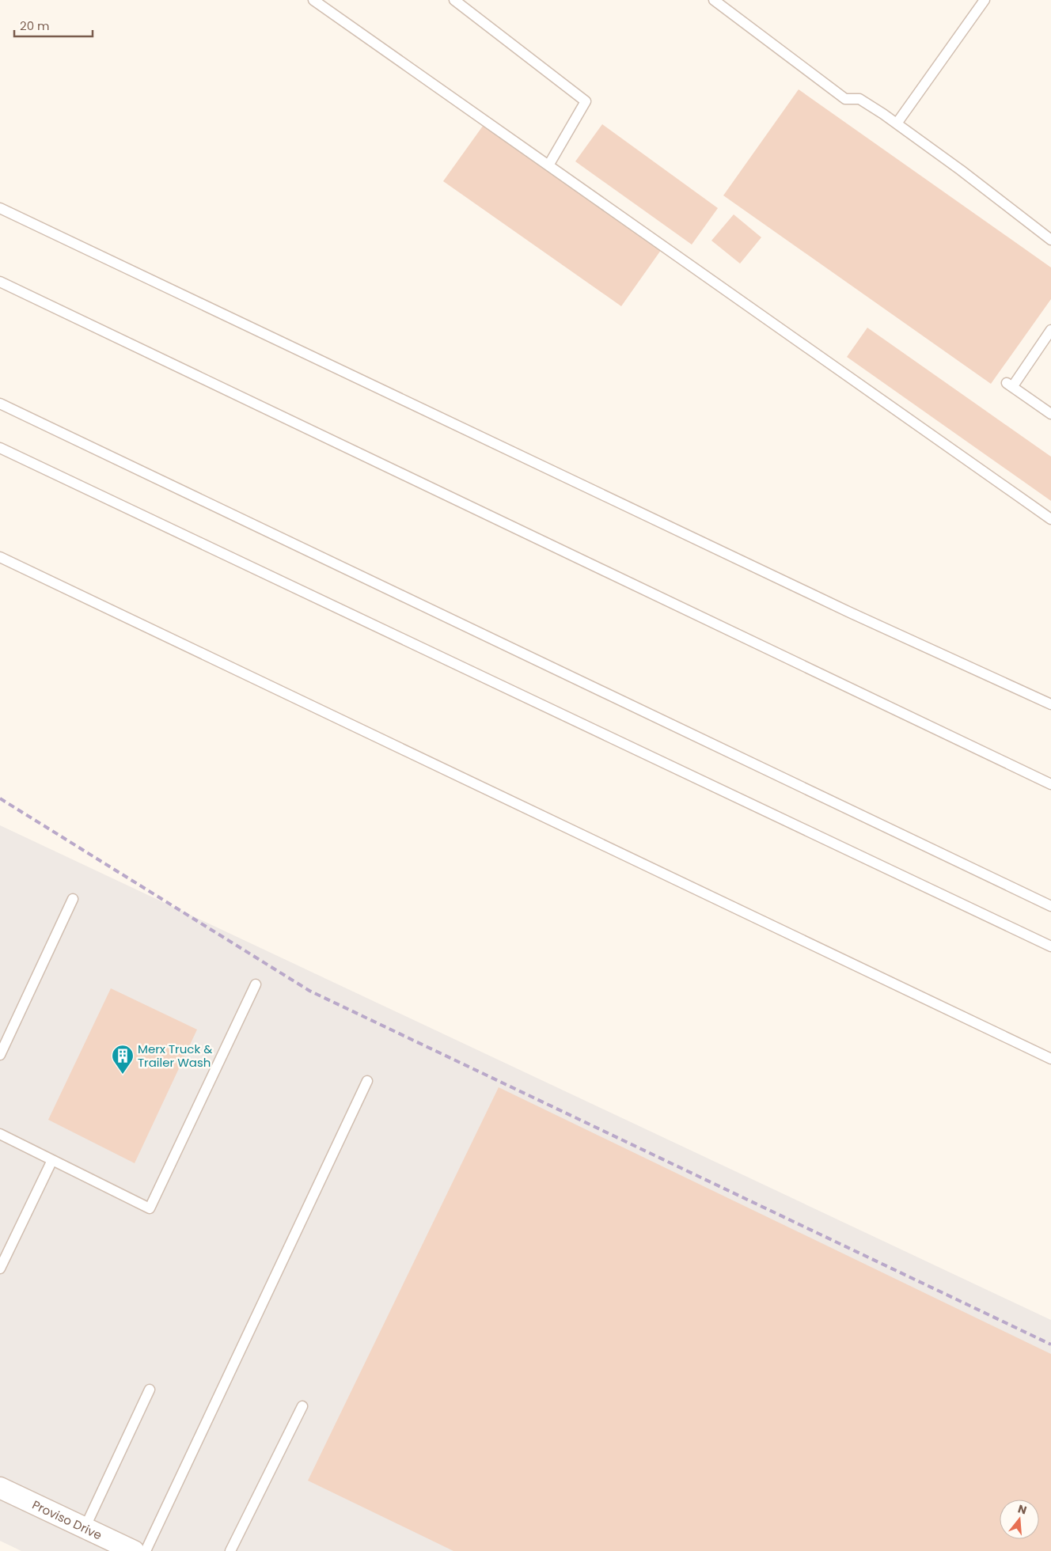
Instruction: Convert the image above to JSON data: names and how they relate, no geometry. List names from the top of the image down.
{
  "streets": {
    "street": ["Proviso Drive"]
  },
  "places": {
    "building": ["Merx Truck & Trailer Wash"]
  },
  "scale_bar": "20 m",
  "north": "top"
}
